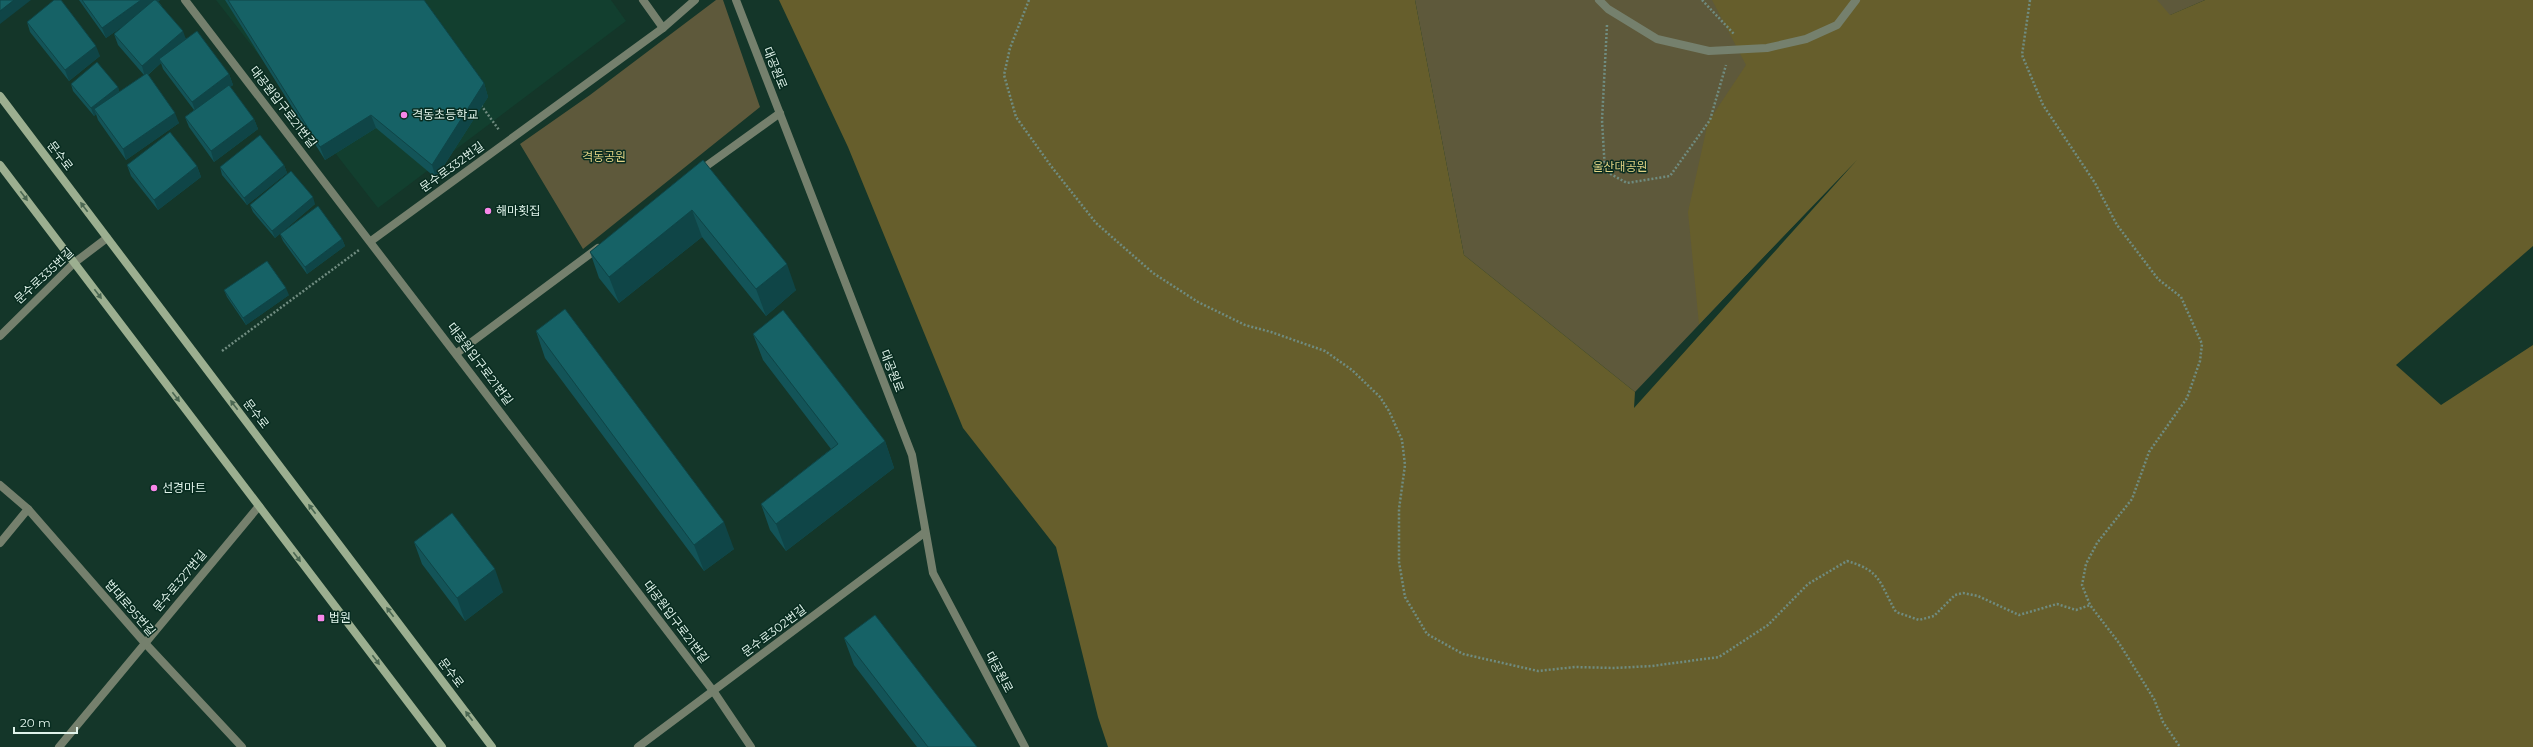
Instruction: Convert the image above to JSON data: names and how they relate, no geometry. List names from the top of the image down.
{
  "streets": {
    "main road": ["문수로"],
    "street": [
      "대공원로",
      "대공원입구로21번길",
      "문수로332번길",
      "문수로335번길",
      "문수로327번길",
      "법대로95번길",
      "문수로302번길"
    ]
  },
  "crossings": [
    ["대공원로", "문수로302번길"],
    ["대공원입구로21번길", "문수로332번길"],
    ["대공원입구로21번길", "문수로302번길"],
    ["문수로", "문수로335번길"],
    ["문수로327번길", "법대로95번길"]
  ],
  "parks": ["격동공원", "울산대공원"],
  "places": {
    "other": ["격동초등학교", "해마횟집", "선경마트"],
    "transit": ["법원"]
  },
  "scale_bar": "20 m"
}
